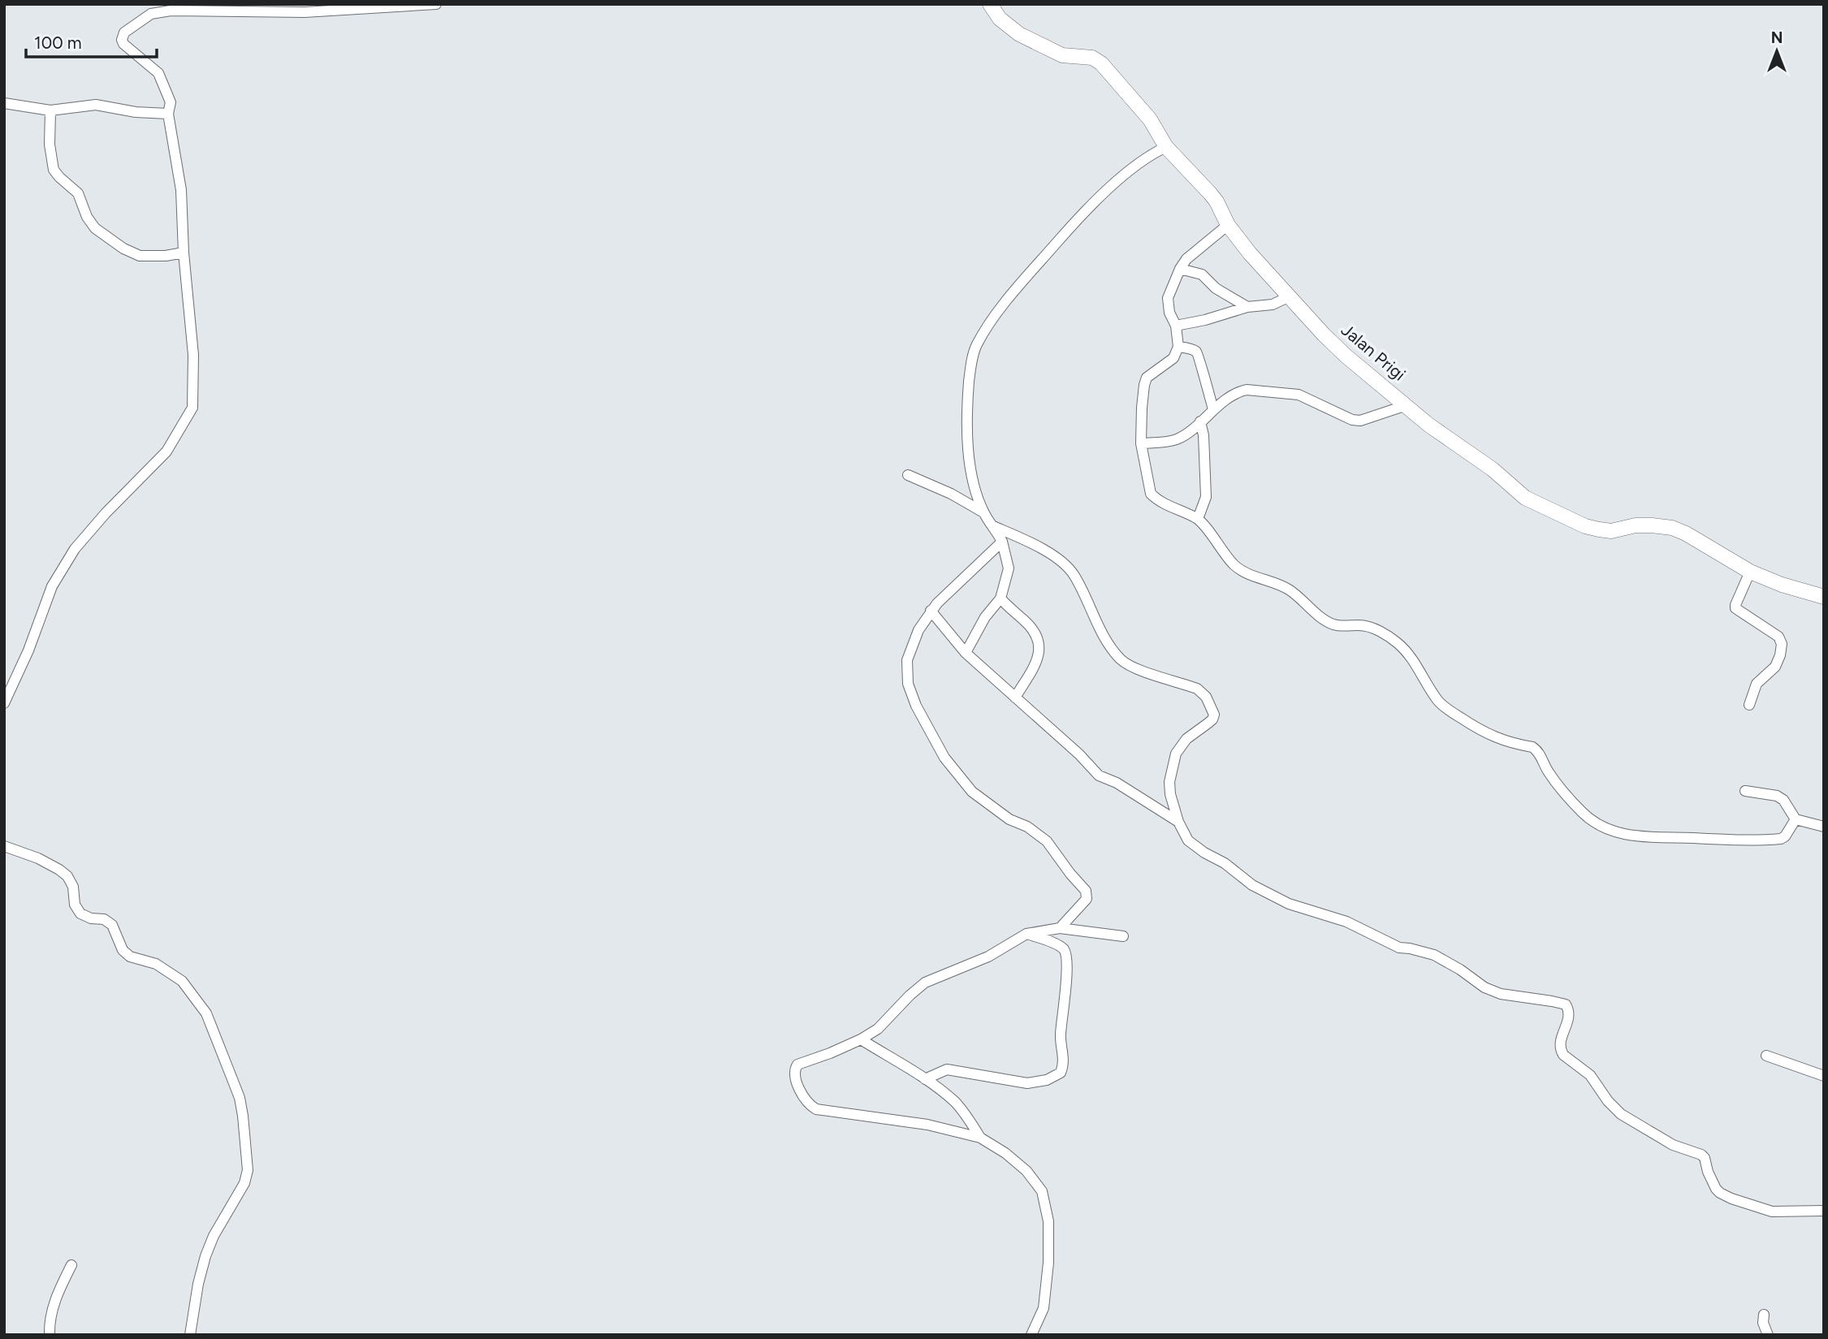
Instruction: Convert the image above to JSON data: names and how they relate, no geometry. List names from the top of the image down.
{
  "streets": {
    "street": ["Jalan Prigi"]
  },
  "scale_bar": "100 m",
  "north": "top"
}
